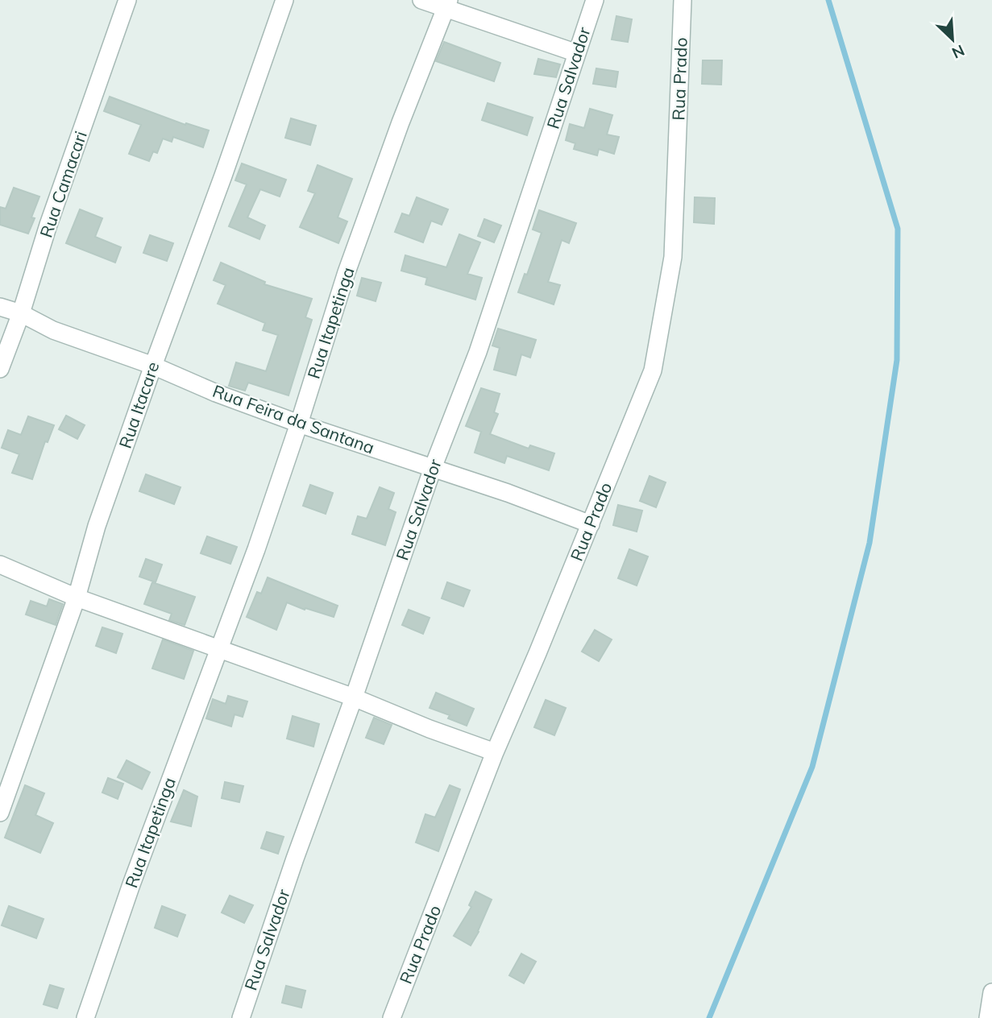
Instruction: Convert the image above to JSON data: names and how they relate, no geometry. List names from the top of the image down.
{
  "streets": {
    "street": [
      "Rua Salvador",
      "Rua Prado",
      "Rua Camacari",
      "Rua Itapetinga",
      "Rua Itacare",
      "Rua Feira da Santana"
    ]
  },
  "crossings": [
    ["Rua Salvador", "Rua Feira da Santana"],
    ["Rua Prado", "Rua Feira da Santana"],
    ["Rua Camacari", "Rua Feira da Santana"],
    ["Rua Itapetinga", "Rua Feira da Santana"],
    ["Rua Itacare", "Rua Feira da Santana"]
  ],
  "north": "bottom right"
}
